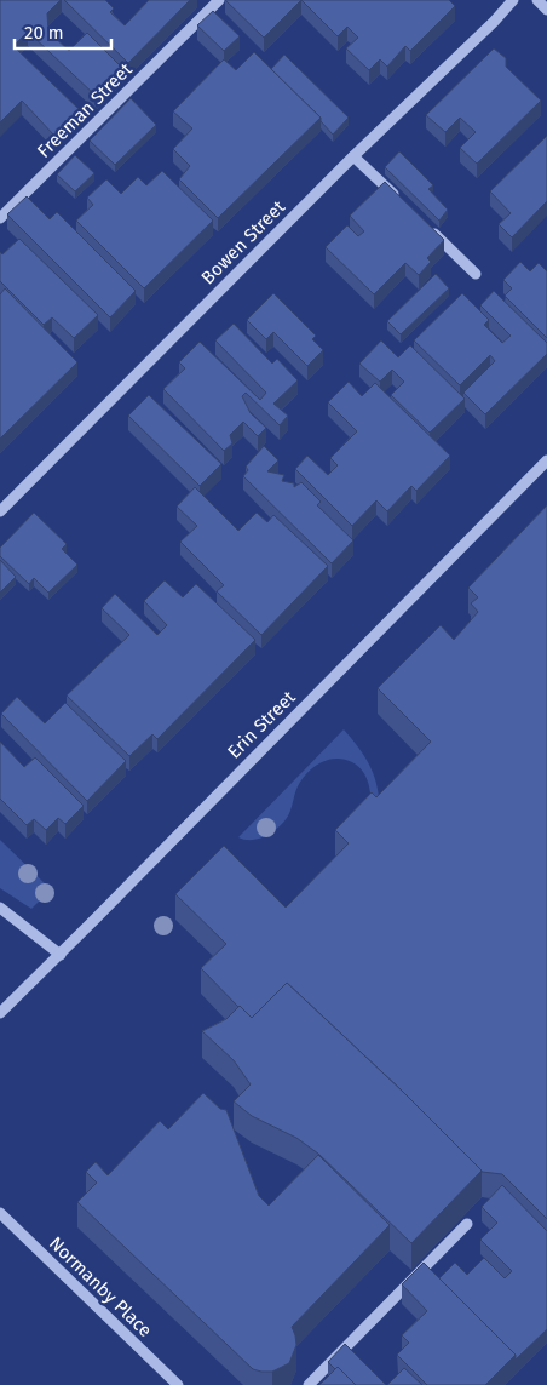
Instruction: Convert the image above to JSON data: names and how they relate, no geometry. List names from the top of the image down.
{
  "streets": {
    "street": [
      "Freeman Street",
      "Bowen Street",
      "Erin Street",
      "Normanby Place"
    ]
  },
  "scale_bar": "20 m"
}
